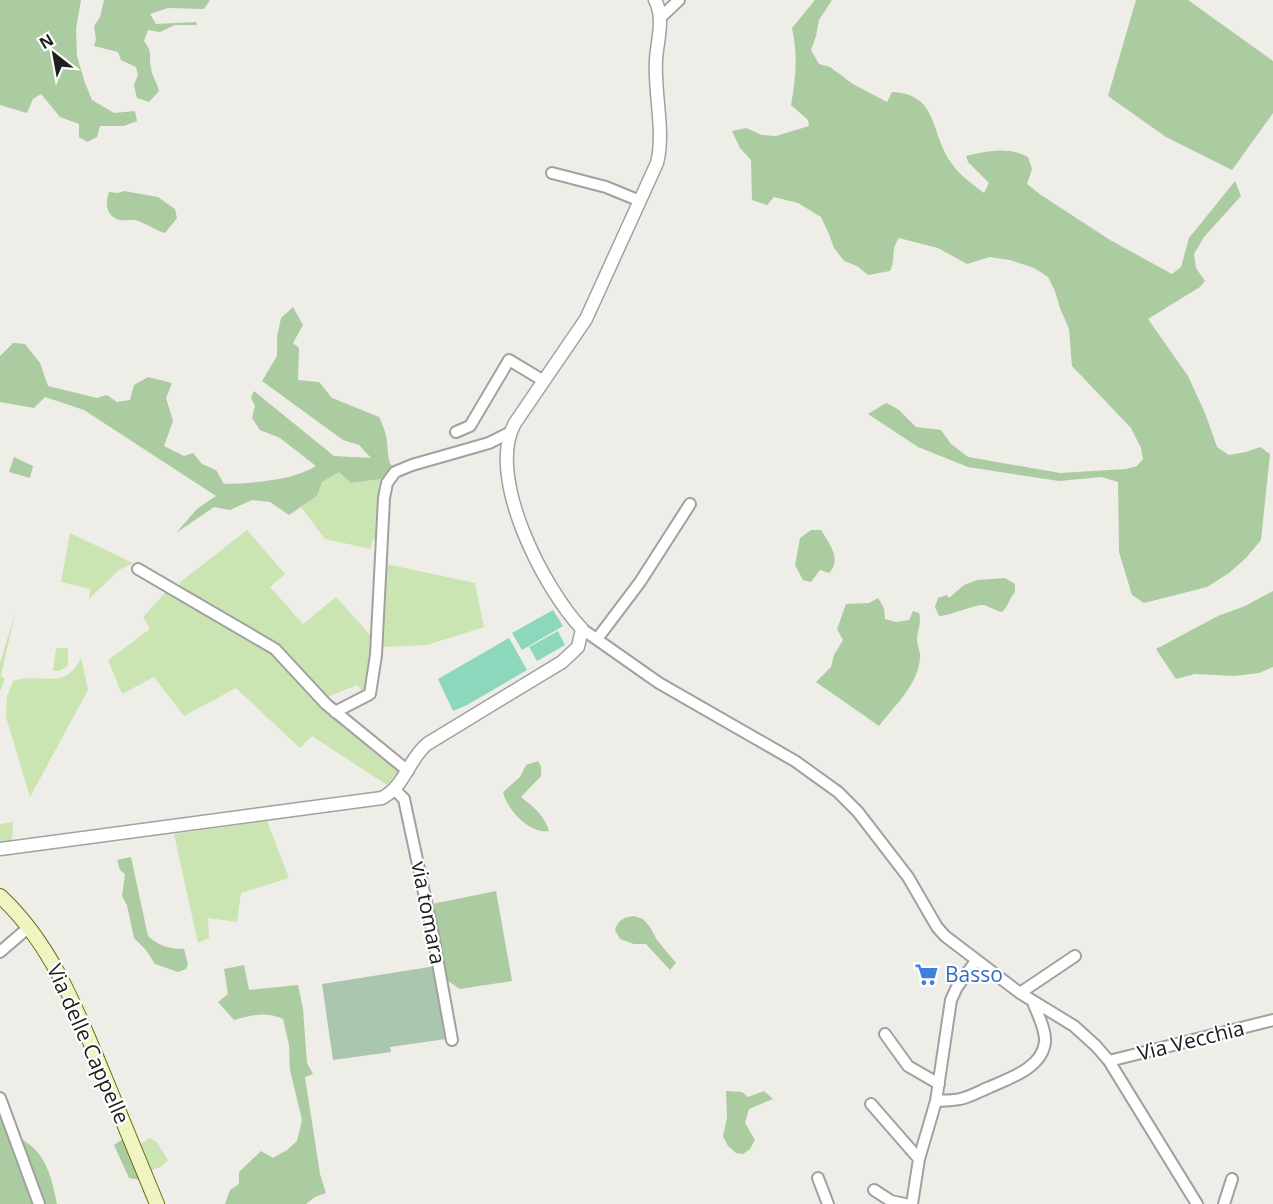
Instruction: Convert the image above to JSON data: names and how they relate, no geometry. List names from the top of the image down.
{
  "streets": {
    "main road": ["Via delle Cappelle"],
    "street": ["via tomara", "Via Vecchia"]
  },
  "places": {
    "supermarket": ["Basso"]
  },
  "north": "top left"
}
